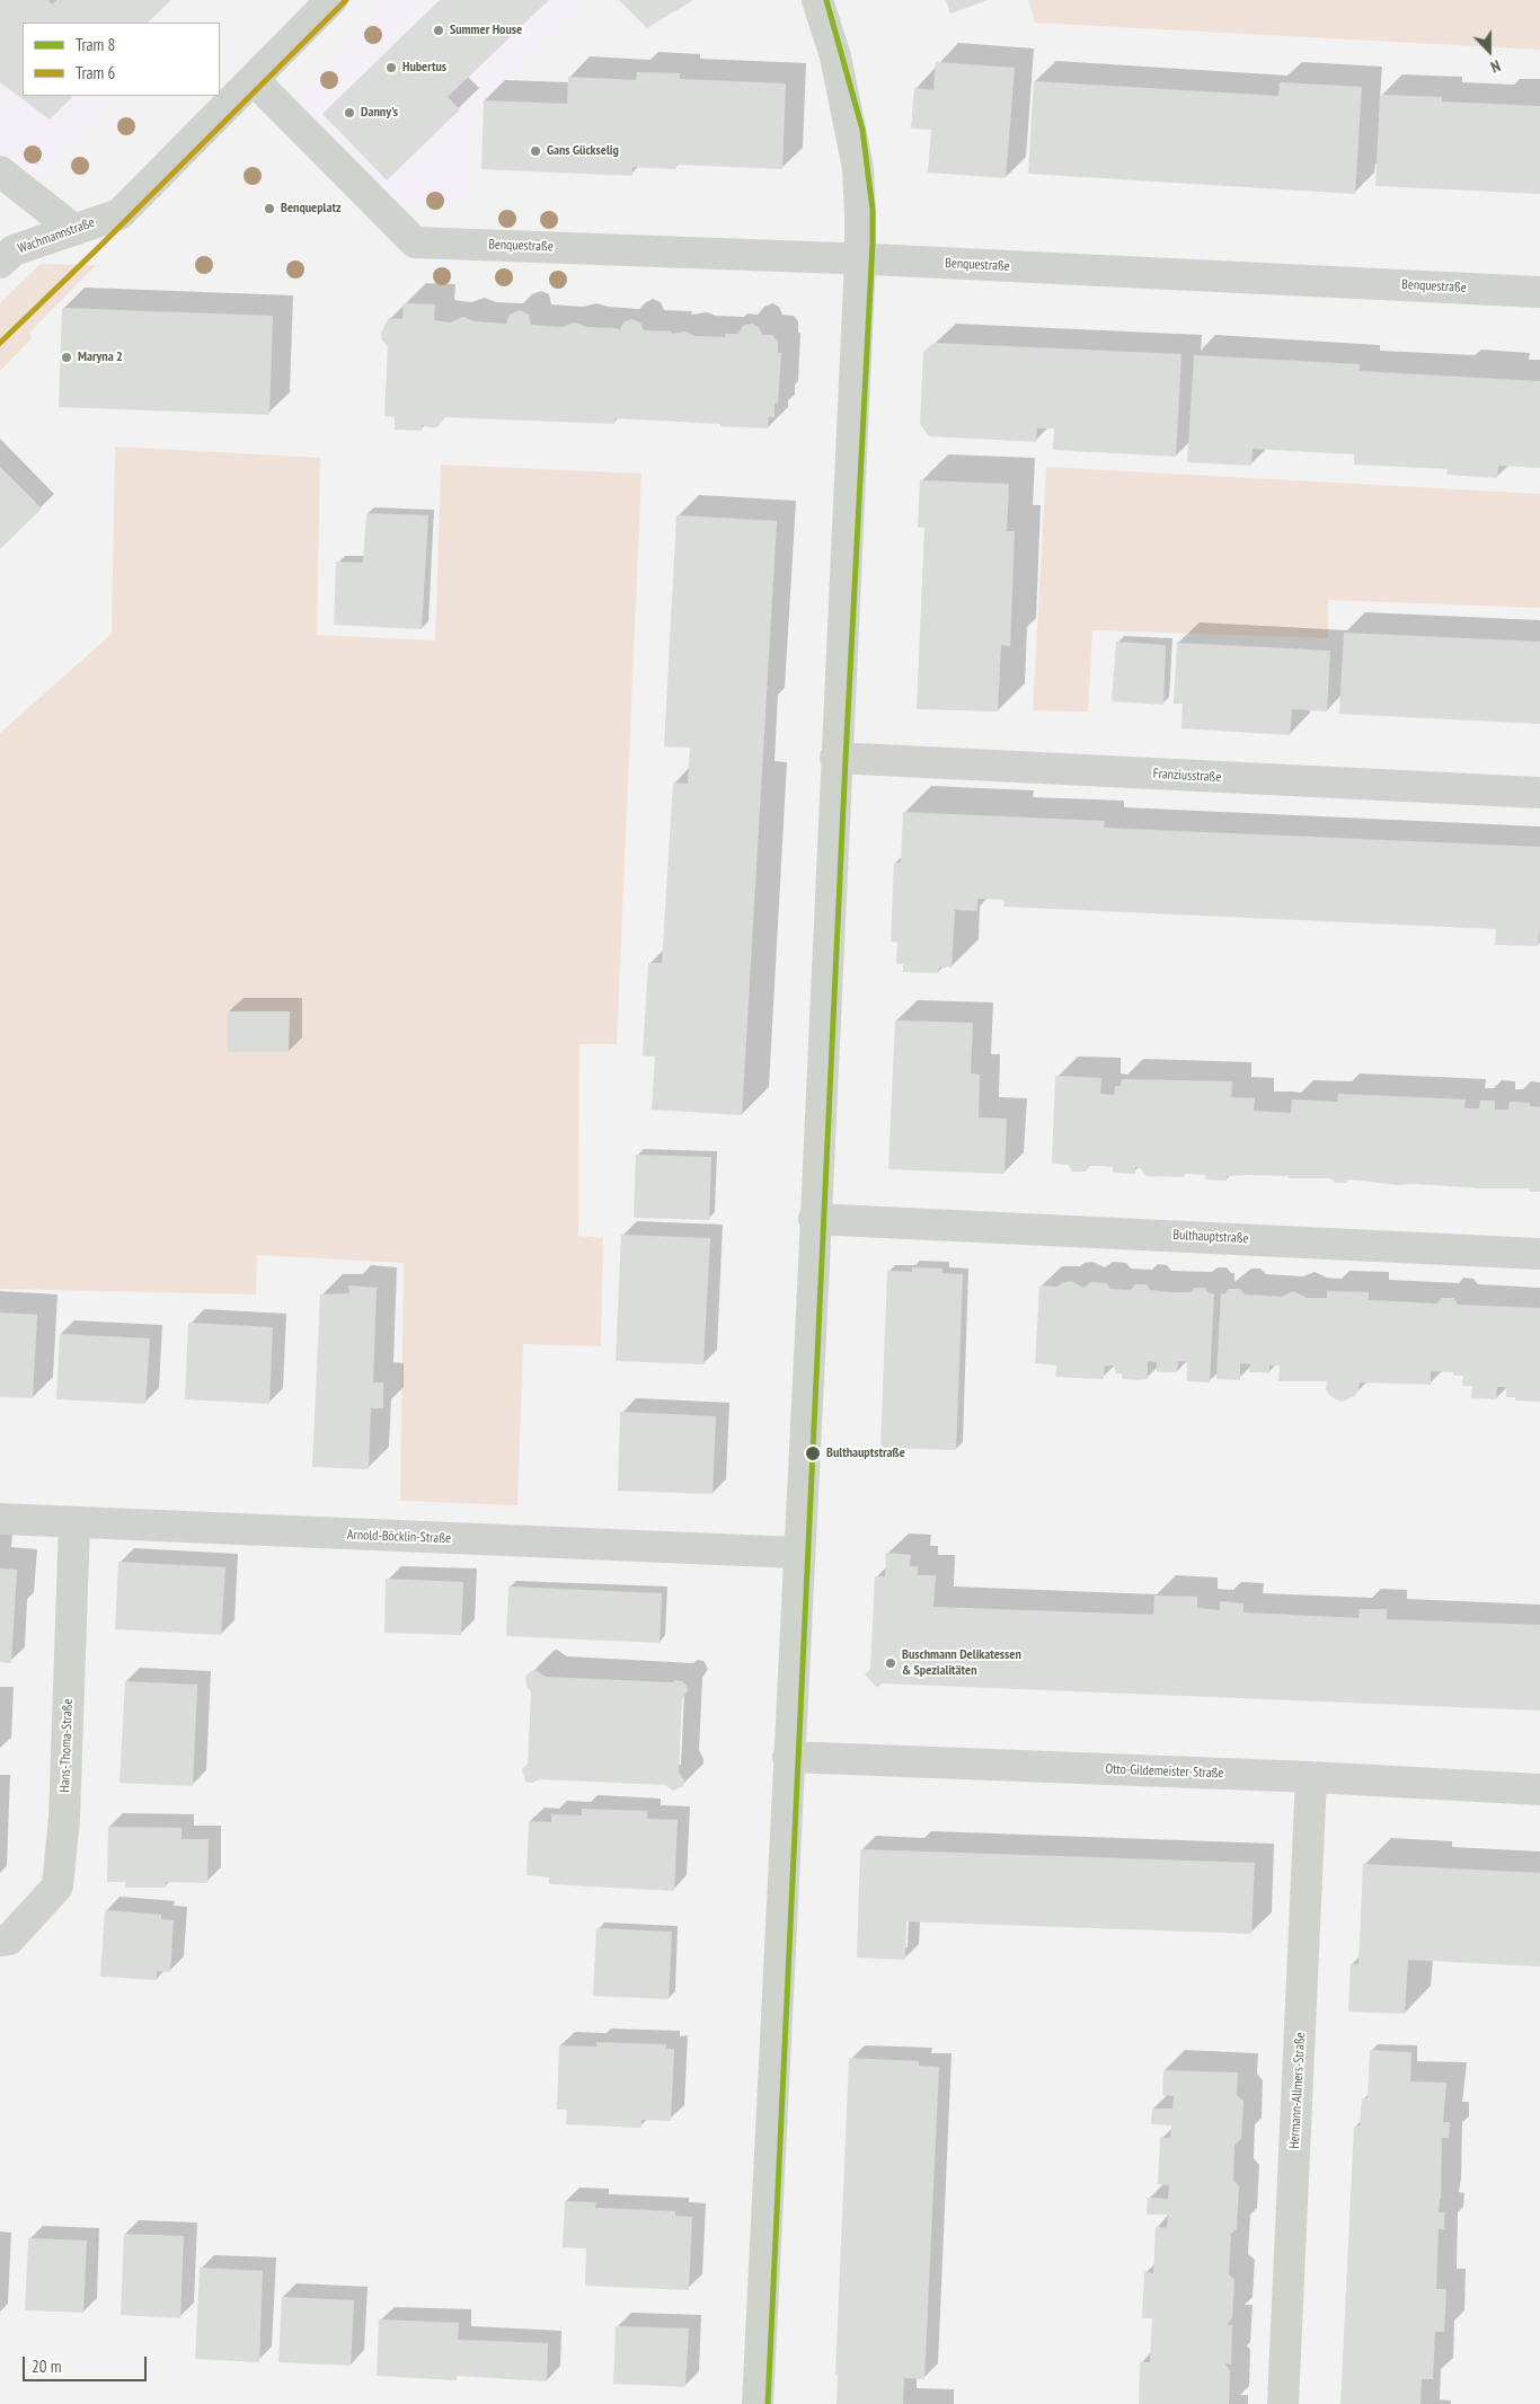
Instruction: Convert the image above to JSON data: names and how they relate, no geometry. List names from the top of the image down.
{
  "streets": {
    "street": [
      "Wachmannstraße",
      "Benquestraße",
      "Franziusstraße",
      "Bulthauptstraße",
      "Arnold-Böcklin-Straße",
      "Hans-Thoma-Straße",
      "Otto-Gildemeister-Straße",
      "Hermann-Allmers-Straße"
    ]
  },
  "crossings": [
    ["Wachmannstraße", "Benquestraße"],
    ["Arnold-Böcklin-Straße", "Hans-Thoma-Straße"],
    ["Otto-Gildemeister-Straße", "Hermann-Allmers-Straße"]
  ],
  "places": [
    "Summer House",
    "Hubertus",
    "Danny's",
    "Gans Gückselig",
    "Benqueplatz",
    "Maryna 2",
    "Bulthauptstraße",
    "Buschmann Delikatessen & Spezialitäten"
  ],
  "lines": ["tram line 8", "tram line 6"],
  "legend": ["Tram 8", "Tram 6"],
  "scale_bar": "20 m",
  "north": "bottom"
}
